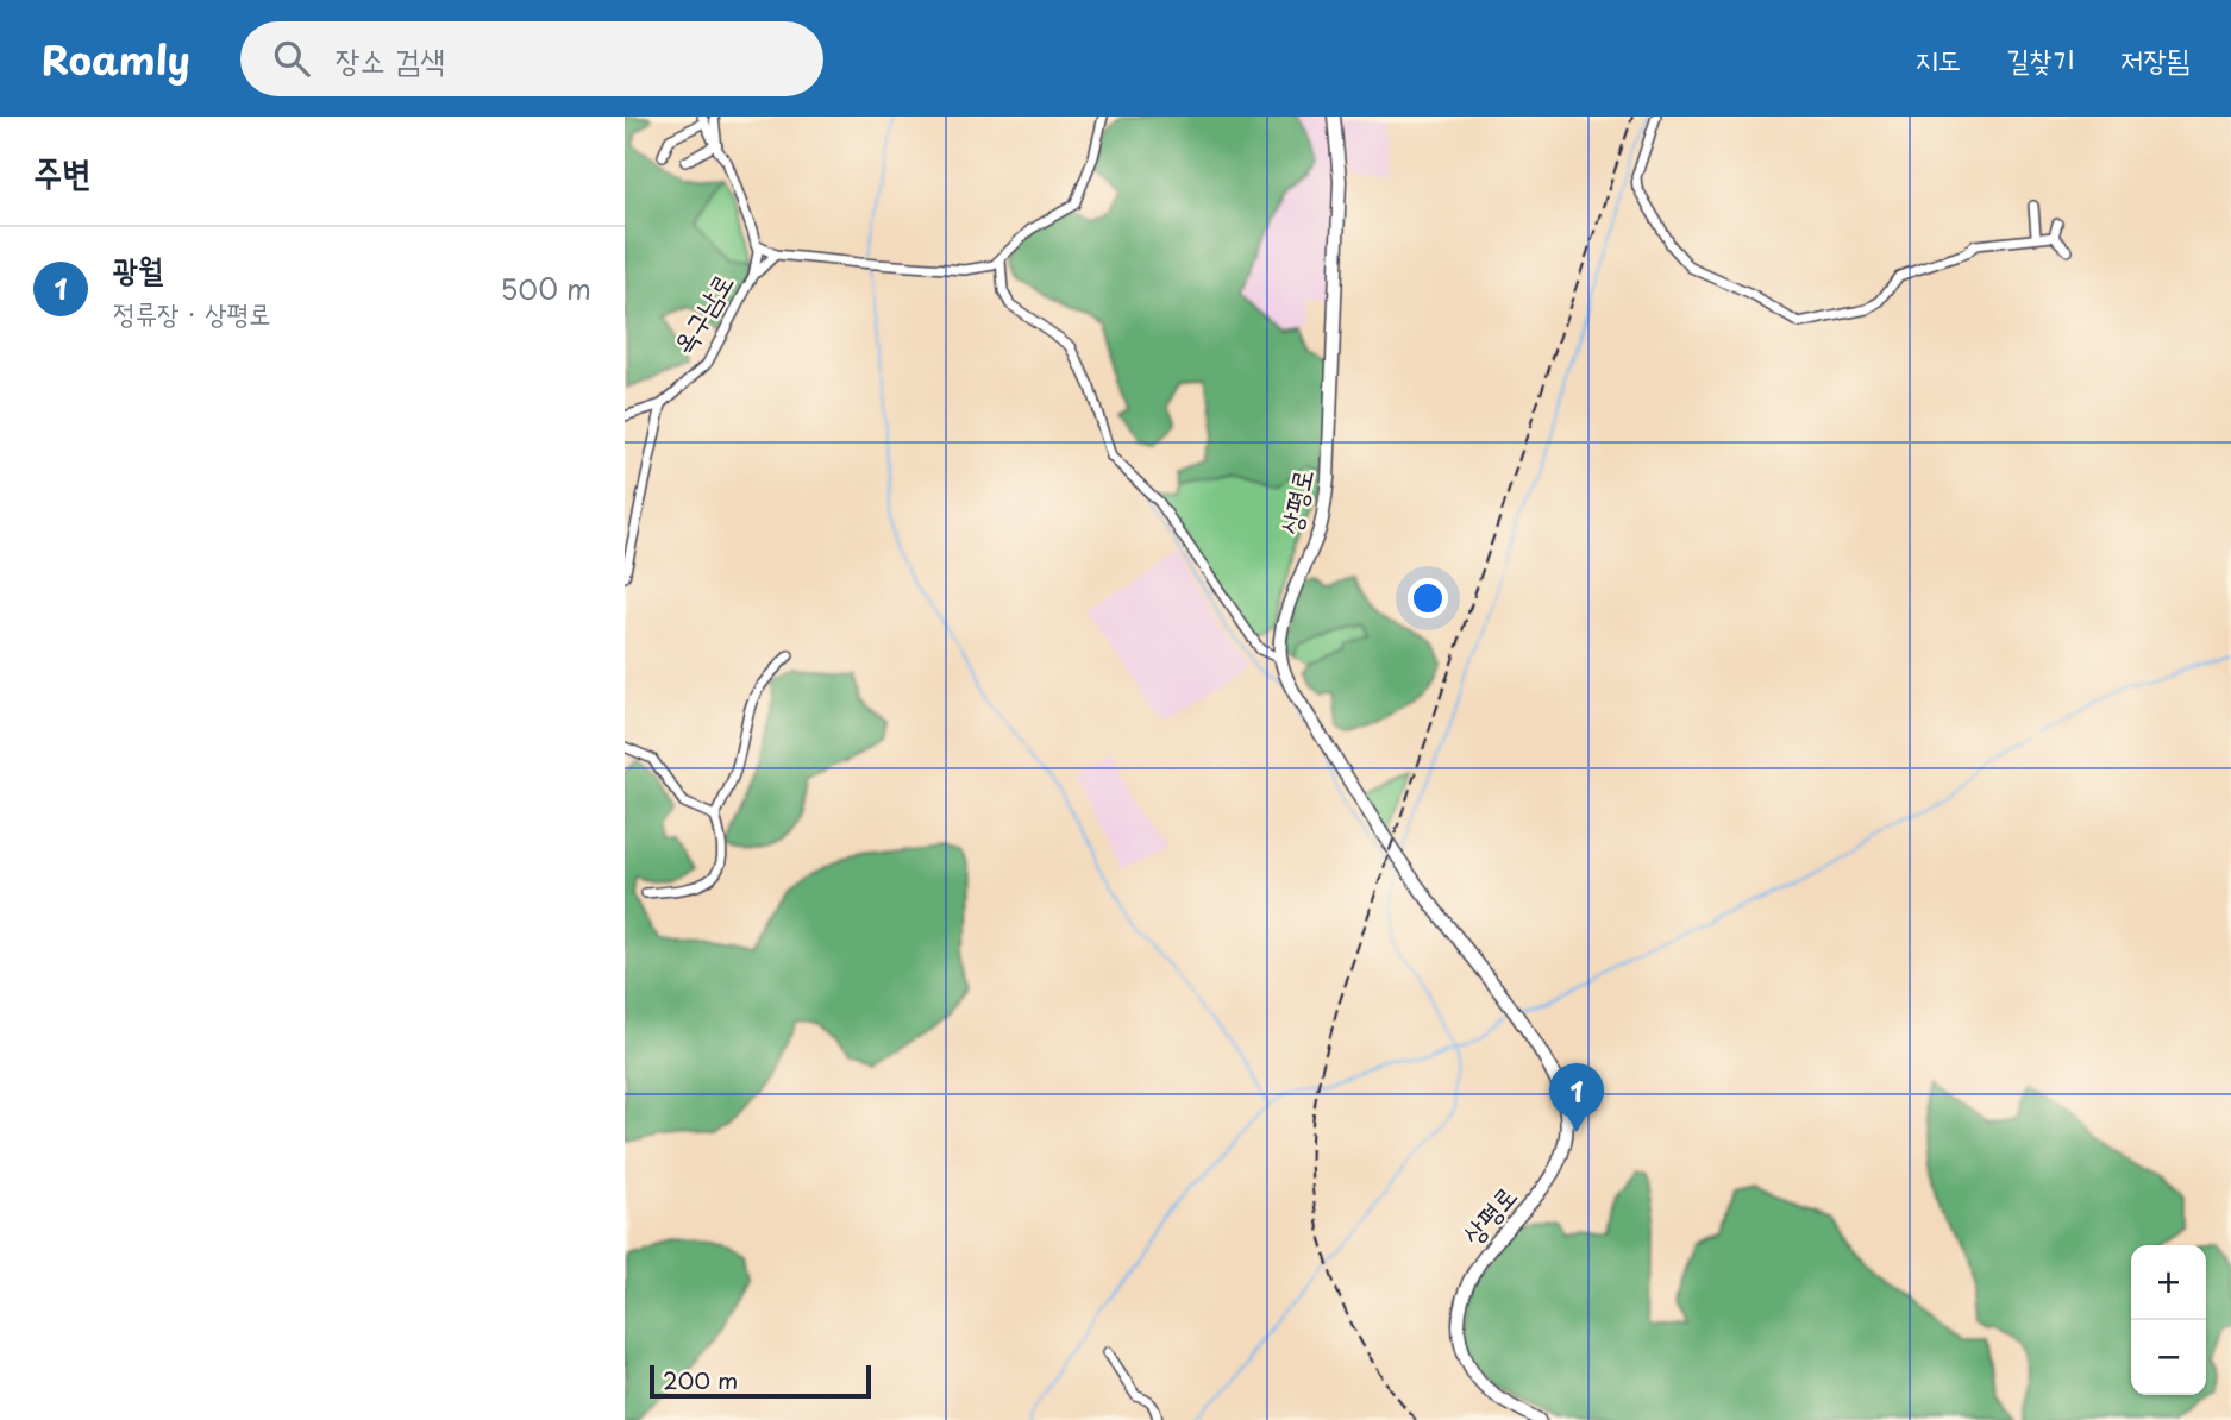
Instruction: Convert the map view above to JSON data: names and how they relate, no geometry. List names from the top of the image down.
{
  "streets": {
    "main road": ["상평로"],
    "street": ["옥구남로"]
  },
  "scale_bar": "200 m",
  "page": {
    "header": "Roamly",
    "search": "장소 검색",
    "nav": ["지도", "길찾기", "저장됨"],
    "heading": "주변",
    "list": [
      {
        "mark": "1",
        "name": "광월",
        "note": "정류장 · 상평로",
        "value": "500 m"
      }
    ],
    "pins": "1",
    "map_buttons": ["+", "−"],
    "scale": "200 m"
  }
}
